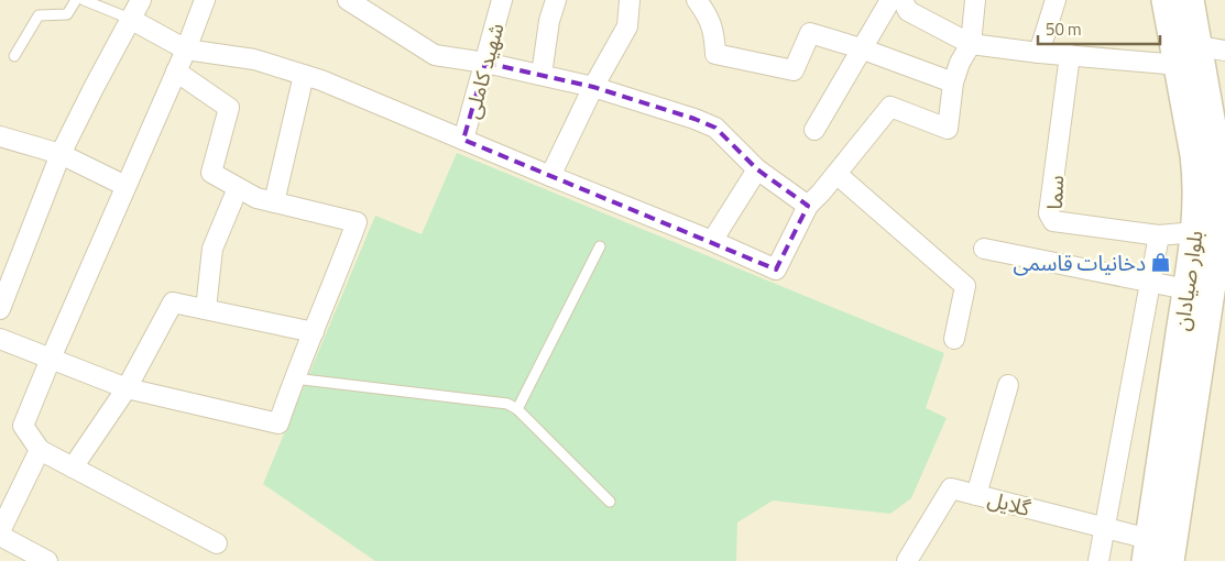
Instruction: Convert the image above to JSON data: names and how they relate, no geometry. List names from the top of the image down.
{
  "streets": {
    "main road": ["بلوار صیادان"],
    "street": ["شهید کاملی", "سما", "گلایل"]
  },
  "crossings": [
    ["سما", "بلوار صیادان"],
    ["بلوار صیادان", "گلایل"]
  ],
  "places": {
    "shop": ["دخانیات قاسمی"]
  },
  "scale_bar": "50 m"
}
